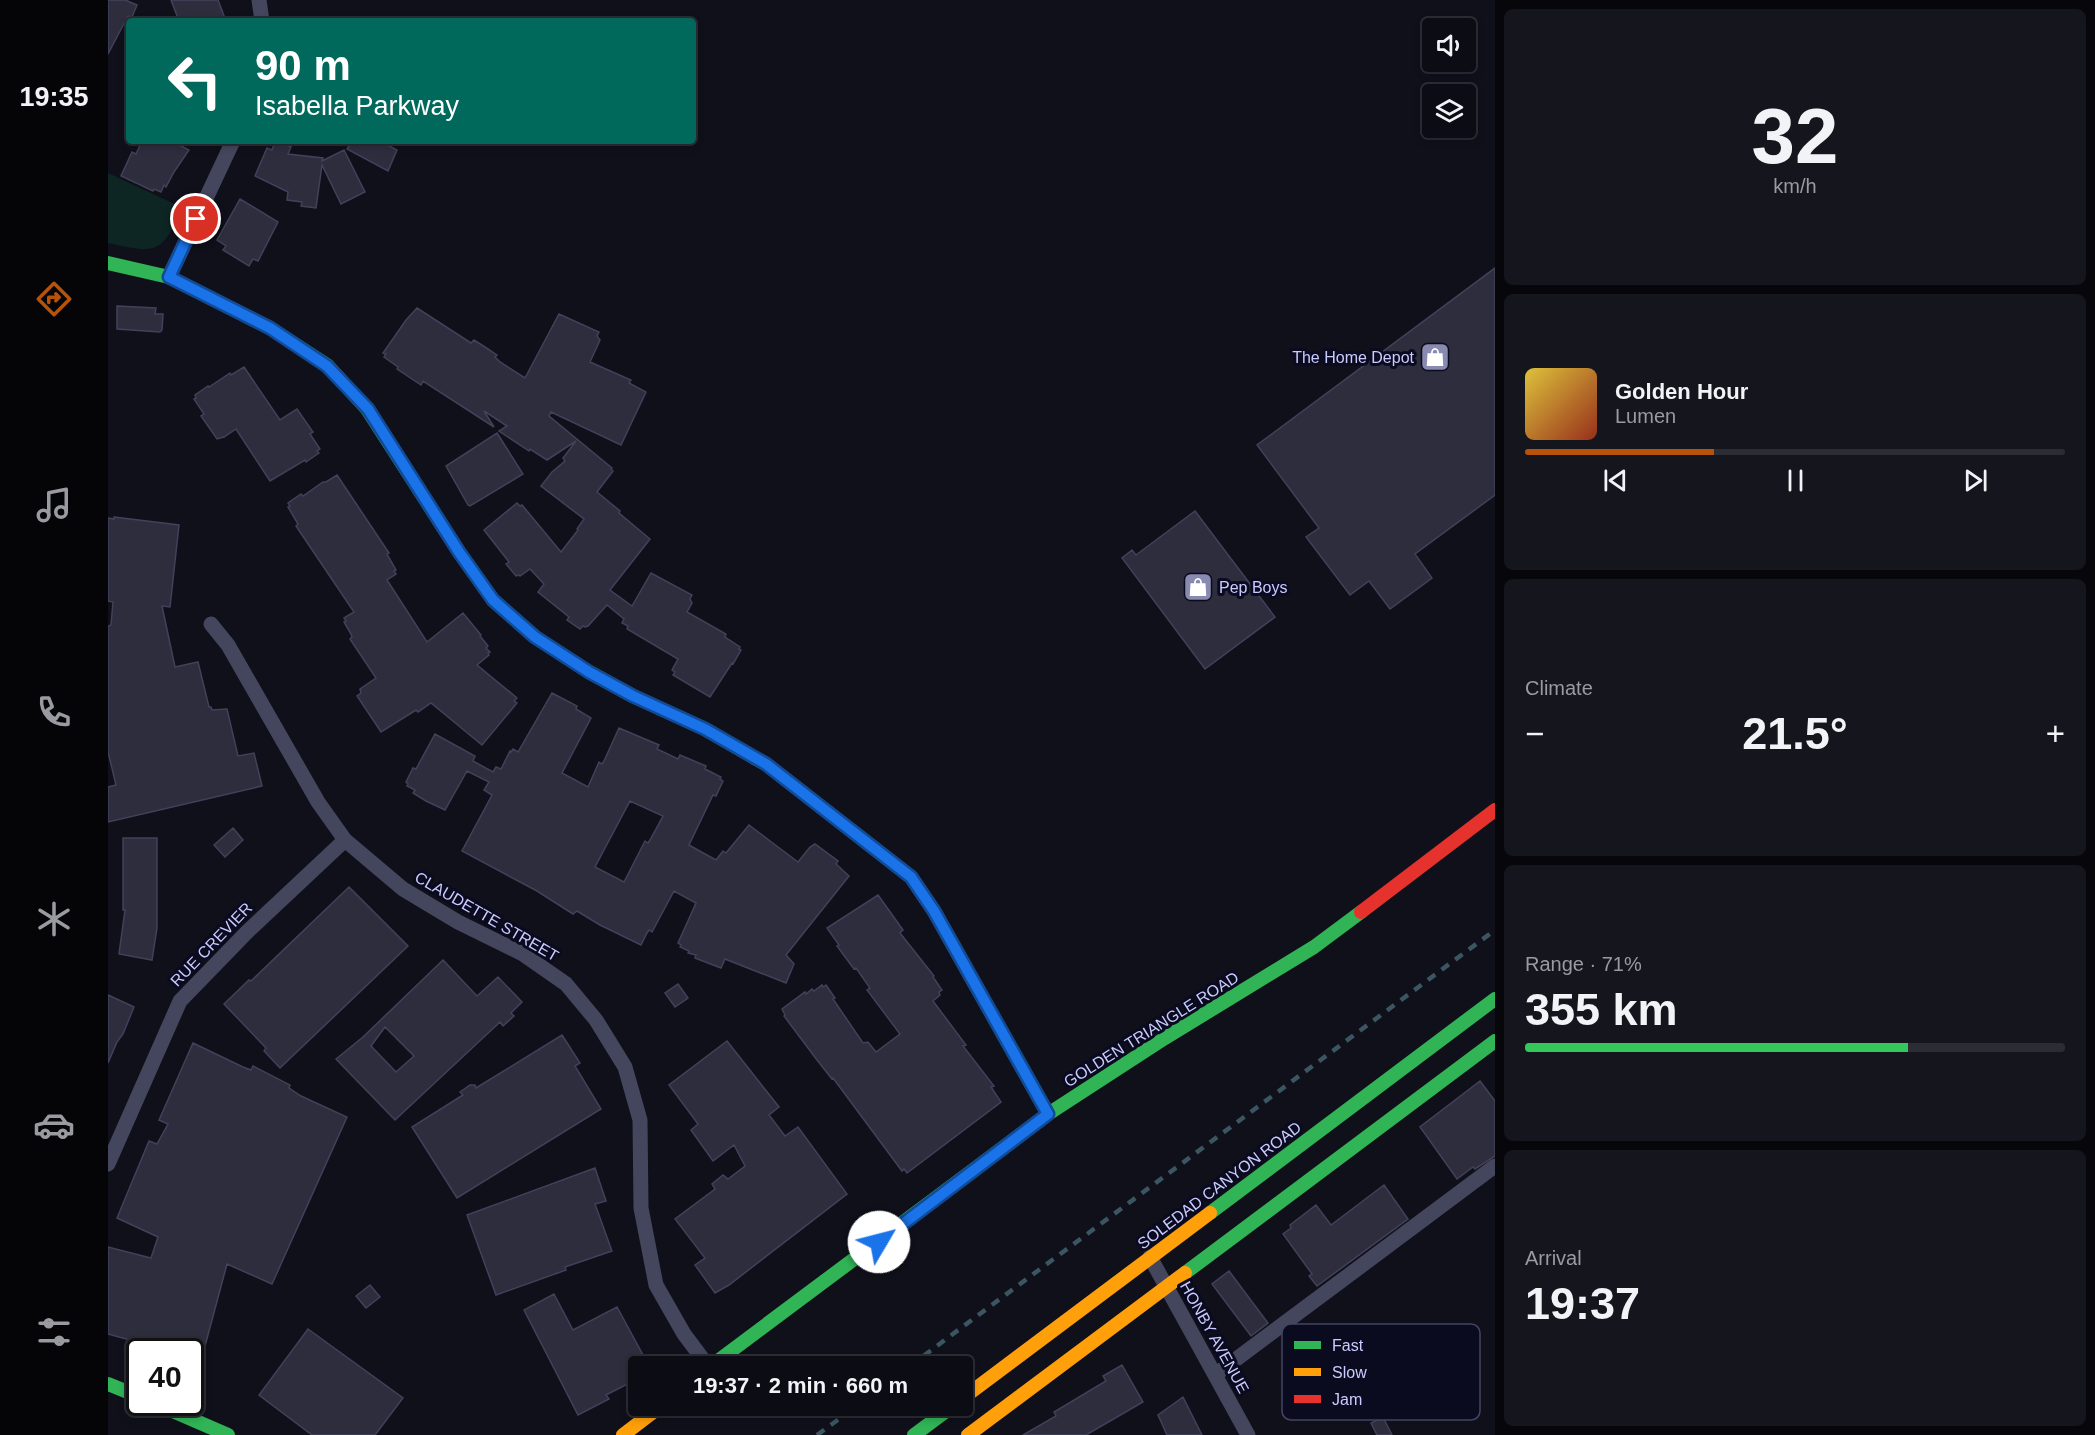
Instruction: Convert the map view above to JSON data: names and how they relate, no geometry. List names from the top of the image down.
{
  "streets": {
    "street": [
      "CLAUDETTE STREET",
      "RUE CREVIER",
      "GOLDEN TRIANGLE ROAD",
      "SOLEDAD CANYON ROAD",
      "HONBY AVENUE"
    ]
  },
  "crossings": [
    ["CLAUDETTE STREET", "RUE CREVIER"],
    ["SOLEDAD CANYON ROAD", "HONBY AVENUE"]
  ],
  "places": {
    "shop": ["The Home Depot", "Pep Boys"]
  },
  "legend": ["Fast", "Slow", "Jam"],
  "page": {
    "tabs": "19:35",
    "tile": [
      ["32", "km/h"],
      "Climate",
      ["Range · 71%", "355 km"],
      ["Arrival", "19:37"]
    ],
    "turn": ["90 m", "Isabella Parkway"],
    "song": ["Golden Hour", "Lumen"],
    "heat": ["−", "21.5°", "+"],
    "limit": "40",
    "trip": "19:37 · 2 min · 660 m"
  }
}
